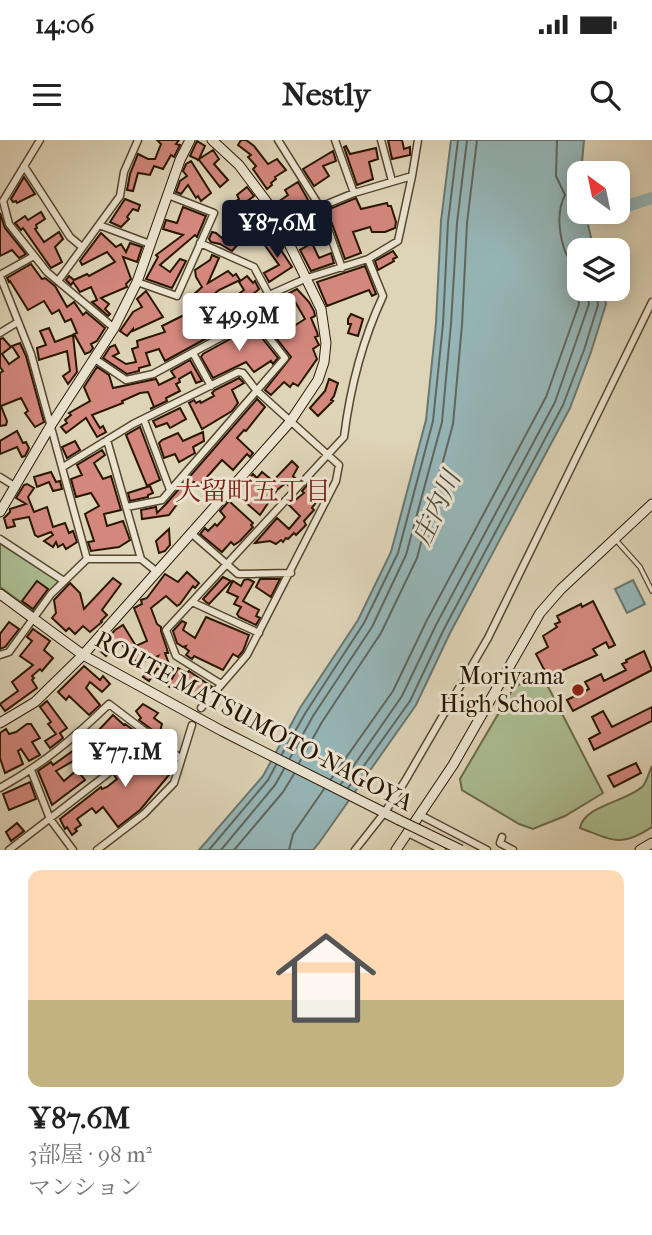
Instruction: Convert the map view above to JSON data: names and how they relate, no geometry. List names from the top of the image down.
{
  "streets": {
    "street": ["ROUTE MATSUMOTO-NAGOYA"]
  },
  "districts": ["大留町五丁目"],
  "water": ["庄内川"],
  "places": ["Moriyama High School"],
  "north": "top left",
  "page": {
    "status": "14:06",
    "header": "Nestly",
    "price": ["¥87.6M", "¥49.9M", "¥77.1M"],
    "list": [
      {
        "name": "¥87.6M",
        "note": "3部屋 · 98 m² · マンション"
      }
    ]
  }
}
